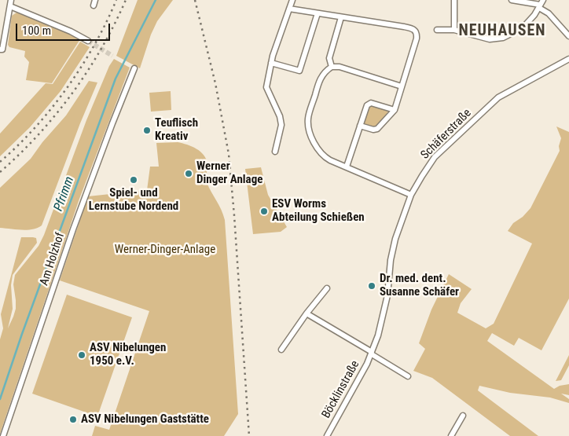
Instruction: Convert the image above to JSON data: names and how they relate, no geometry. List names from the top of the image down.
{
  "streets": {
    "street": ["Schäferstraße", "Am Holzhof", "Böcklinstraße"]
  },
  "crossings": [
    ["Schäferstraße", "Böcklinstraße"]
  ],
  "districts": ["NEUHAUSEN"],
  "water": ["Pfrimm"],
  "parks": ["Werner-Dinger-Anlage"],
  "places": [
    "Teuflisch Kreativ",
    "Werner Dinger Anlage",
    "Spiel- und Lernstube Nordend",
    "ESV Worms Abteilung Schießen",
    "Dr. med. dent. Susanne Schäfer",
    "ASV Nibelungen 1950 e.V.",
    "ASV Nibelungen Gaststätte"
  ],
  "scale_bar": "100 m"
}
